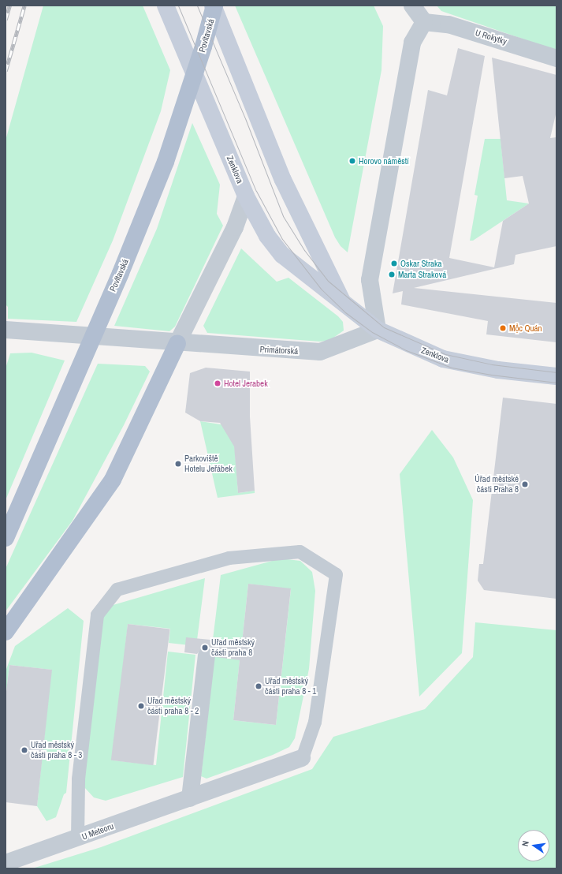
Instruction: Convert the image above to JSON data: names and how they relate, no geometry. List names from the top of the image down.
{
  "streets": {
    "main road": ["Povltavská", "Zenklova"],
    "street": ["U Rokytky", "Primátorská", "U Meteoru"]
  },
  "crossings": [
    ["Povltavská", "Zenklova"],
    ["Zenklova", "Primátorská"]
  ],
  "places": [
    "Horovo náměstí",
    "Oskar Straka",
    "Marta Straková",
    "Mộ̉c Quán",
    "Hotel Jerabek",
    "Parkoviště Hotelu Jeřábek",
    "Úřad městské části Praha 8",
    "Uřad městský části praha 8",
    "Uřad městský části praha 8 - 1",
    "Uřad městský části praha 8 - 2",
    "Uřad městský části praha 8 - 3"
  ],
  "north": "left"
}
